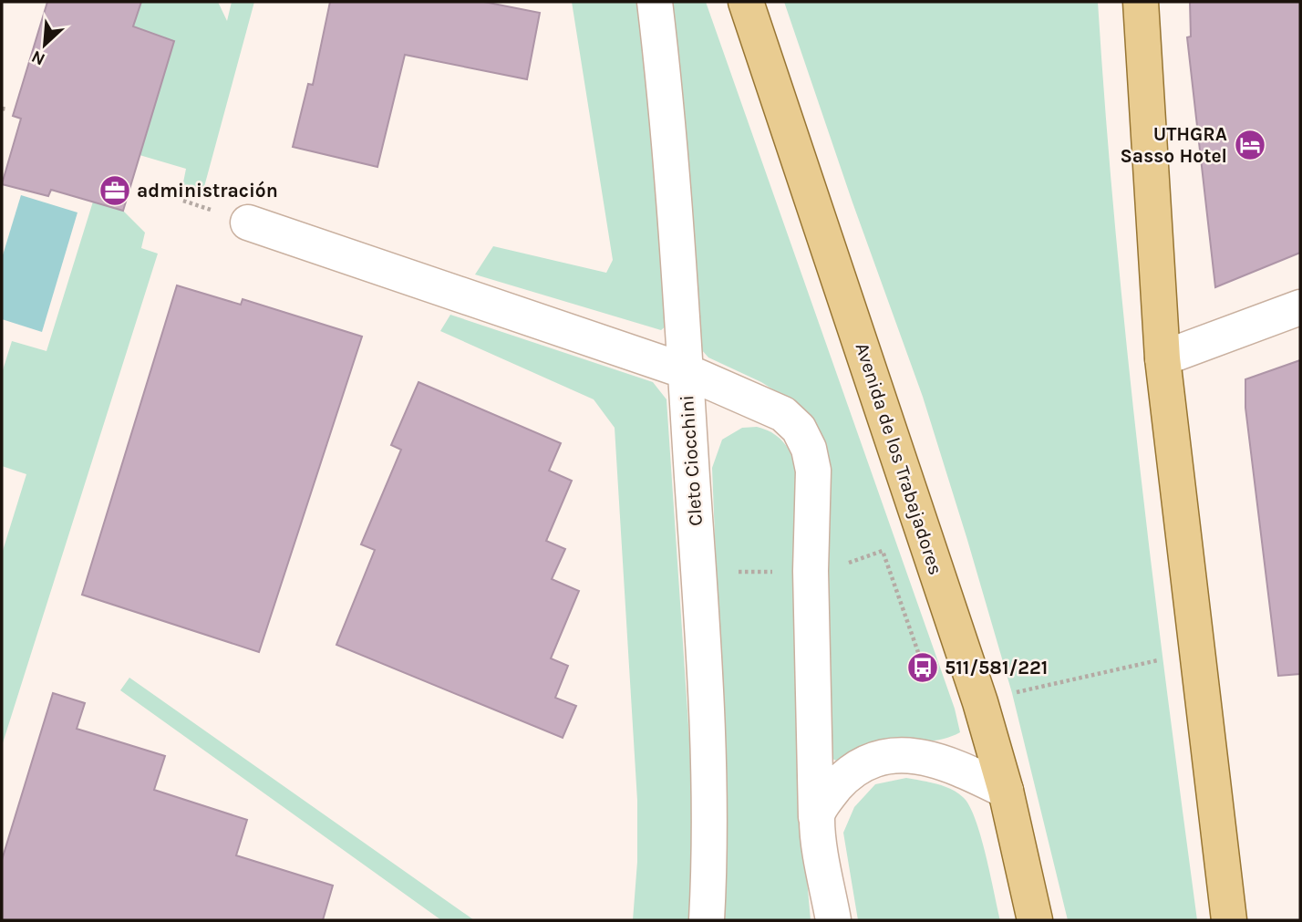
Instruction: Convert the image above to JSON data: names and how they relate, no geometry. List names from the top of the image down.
{
  "streets": {
    "main road": ["Avenida de los Trabajadores"],
    "street": ["Cleto Ciocchini"]
  },
  "places": {
    "hotel": ["UTHGRA Sasso Hotel"],
    "office": ["administración"],
    "bus stop": ["511/581/221"]
  },
  "north": "bottom left"
}
